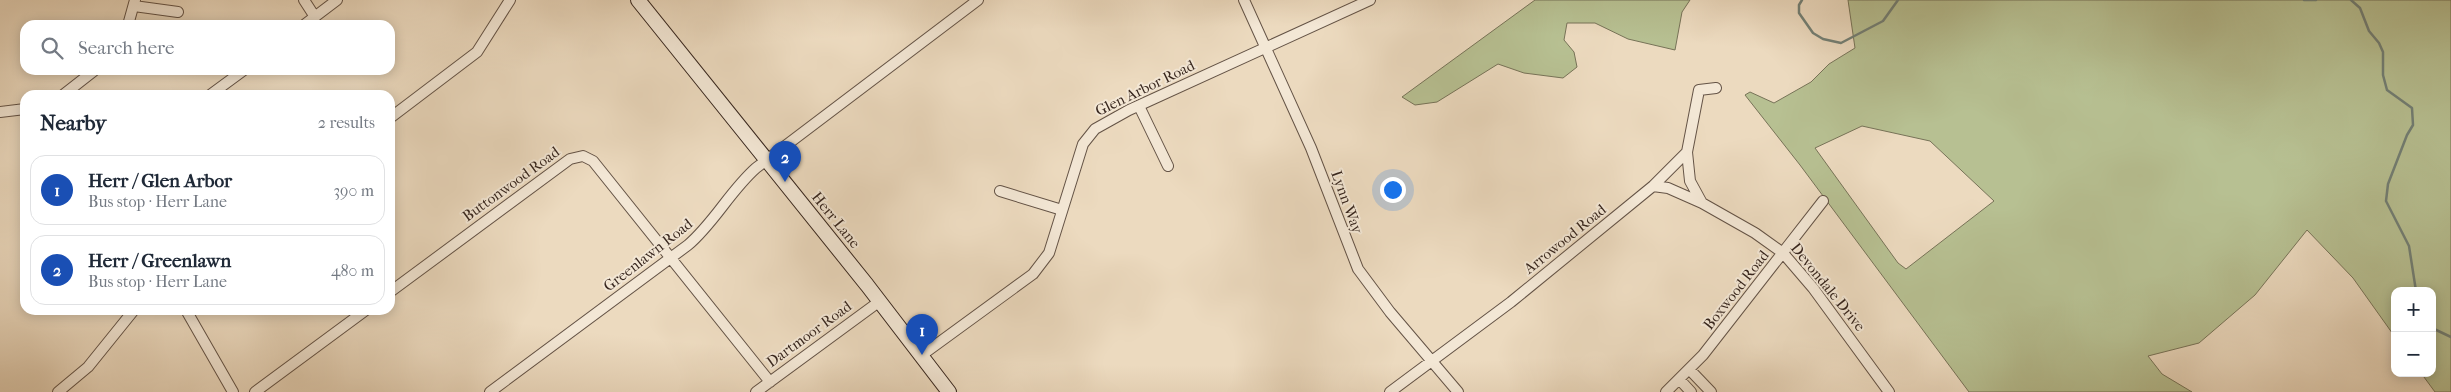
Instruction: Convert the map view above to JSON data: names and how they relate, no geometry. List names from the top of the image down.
{
  "streets": {
    "main road": ["Herr Lane"],
    "street": [
      "Glen Arbor Road",
      "Buttonwood Road",
      "Lynn Way",
      "Arrowood Road",
      "Greenlawn Road",
      "Devondale Drive",
      "Boxwood Road",
      "Dartmoor Road"
    ]
  },
  "crossings": [
    ["Glen Arbor Road", "Lynn Way"],
    ["Glen Arbor Road", "Herr Lane"],
    ["Buttonwood Road", "Greenlawn Road"],
    ["Buttonwood Road", "Dartmoor Road"],
    ["Lynn Way", "Arrowood Road"],
    ["Herr Lane", "Greenlawn Road"],
    ["Herr Lane", "Dartmoor Road"],
    ["Arrowood Road", "Devondale Drive"],
    ["Devondale Drive", "Boxwood Road"]
  ],
  "page": {
    "search": "Search here",
    "heading": ["Nearby", "2 results"],
    "pins": ["2", "1"],
    "list": [
      {
        "mark": "1",
        "name": "Herr / Glen Arbor",
        "note": "Bus stop · Herr Lane",
        "value": "390 m"
      },
      {
        "mark": "2",
        "name": "Herr / Greenlawn",
        "note": "Bus stop · Herr Lane",
        "value": "480 m"
      }
    ],
    "map_buttons": ["+", "−"]
  }
}
